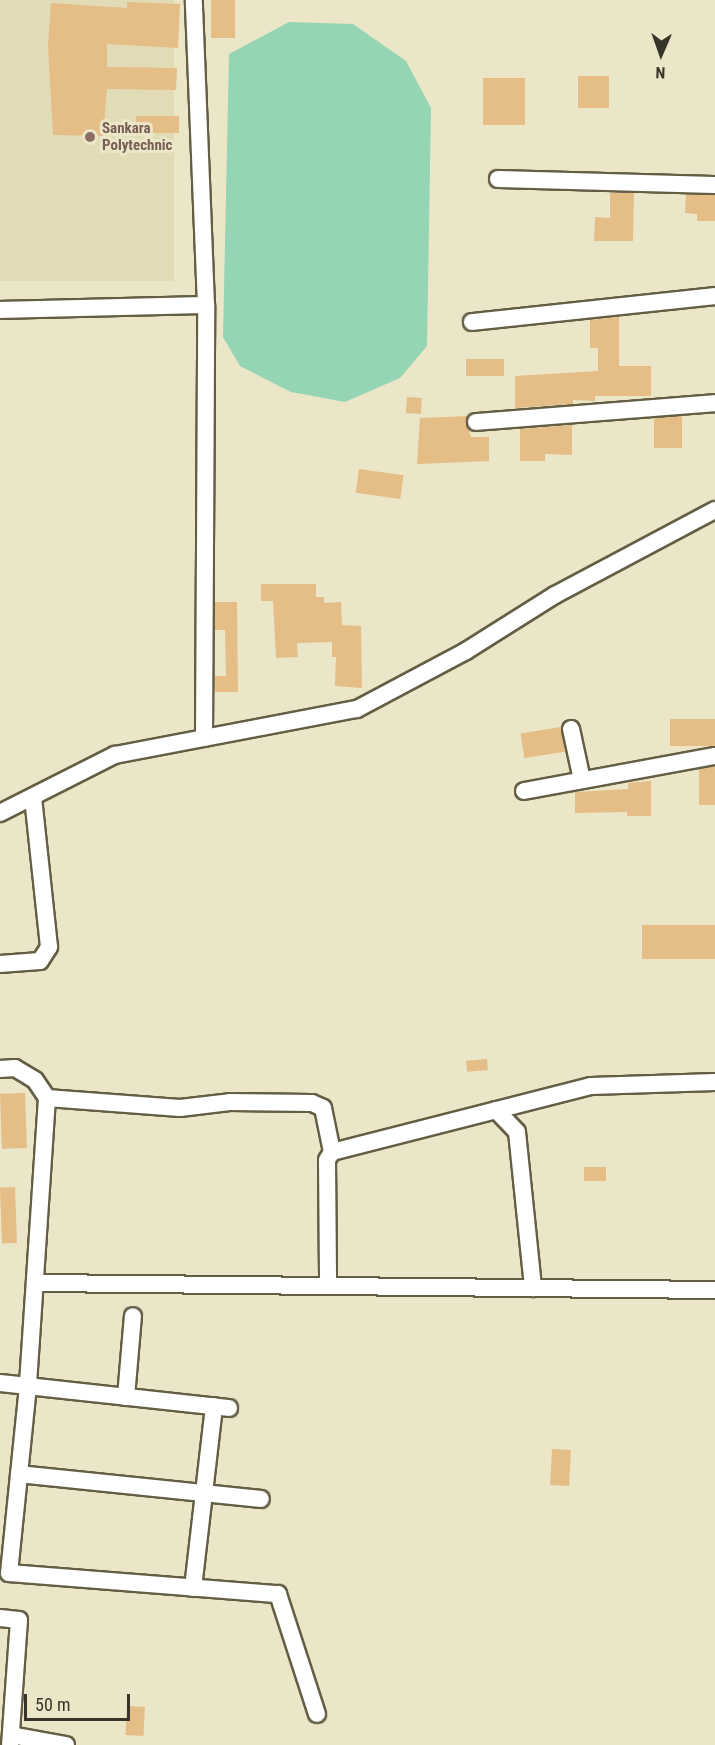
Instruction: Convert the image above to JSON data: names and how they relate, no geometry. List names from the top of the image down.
{
  "places": ["Sankara Polytechnic"],
  "scale_bar": "50 m",
  "north": "bottom"
}
